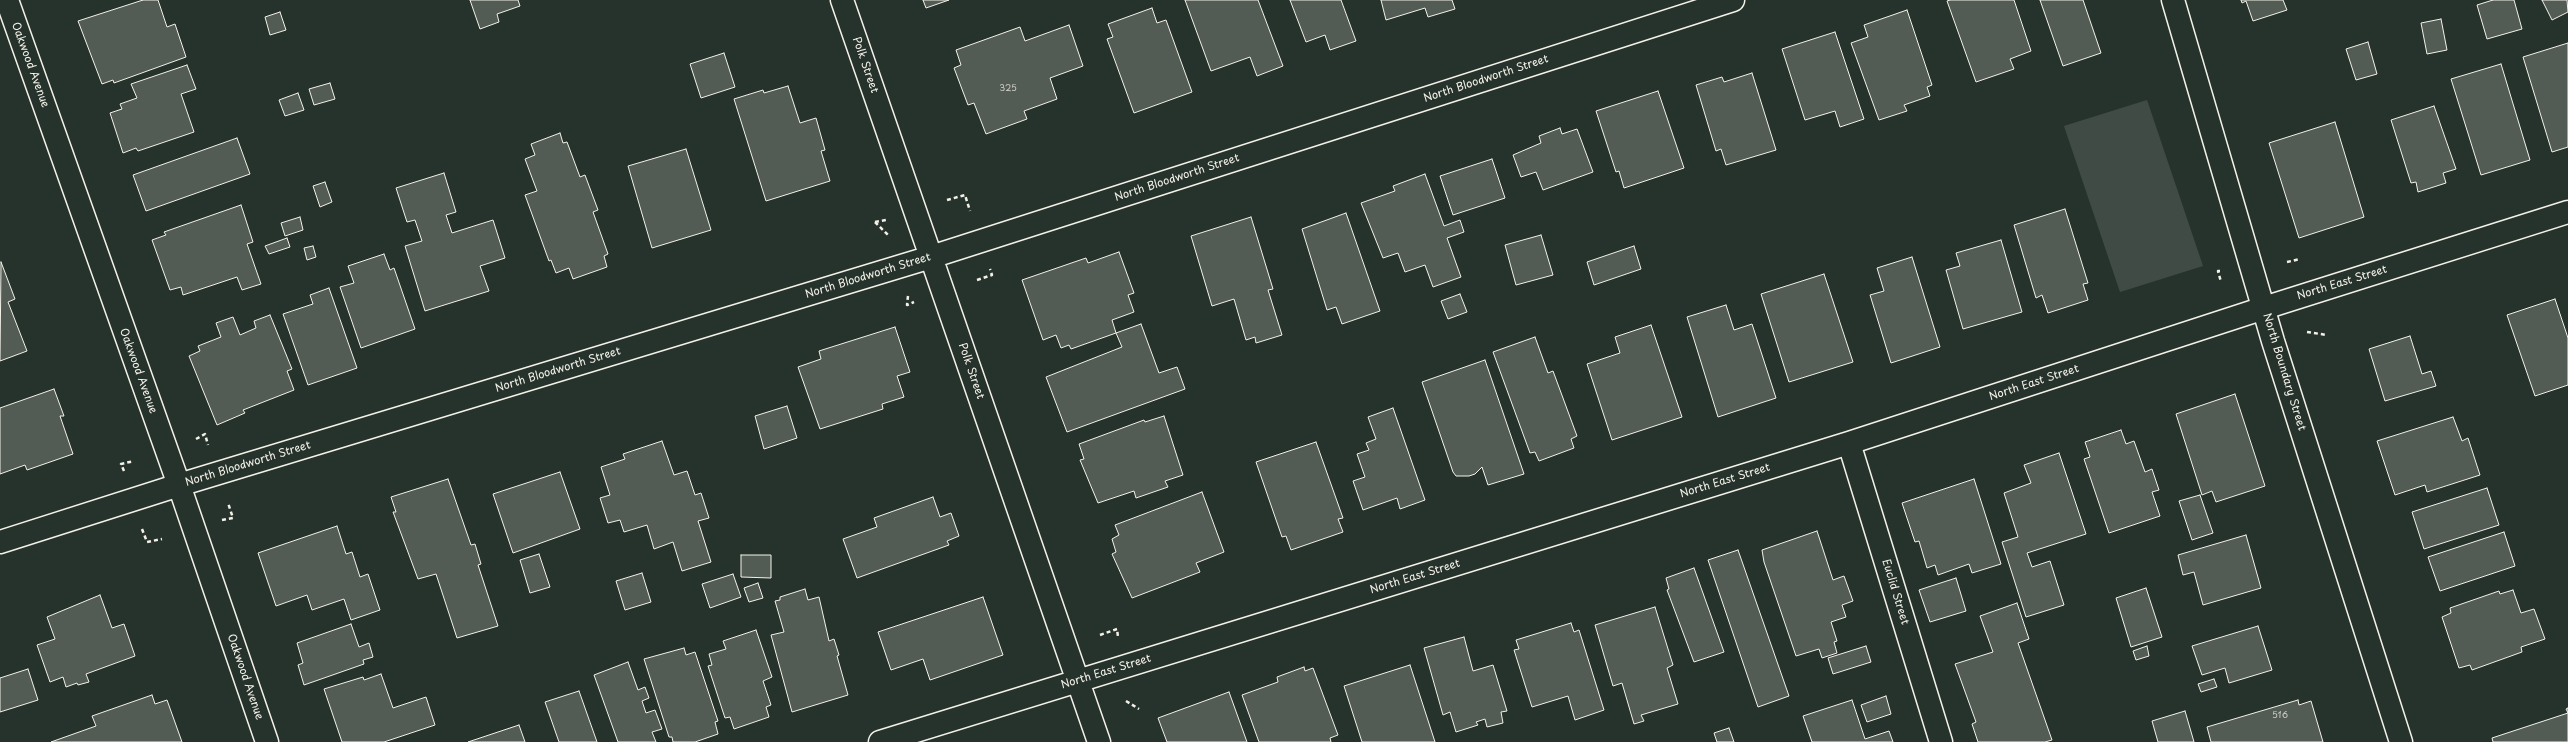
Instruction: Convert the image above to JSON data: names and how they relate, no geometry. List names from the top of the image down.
{
  "streets": {
    "street": [
      "Oakwood Avenue",
      "Polk Street",
      "North Bloodworth Street",
      "North East Street",
      "North Boundary Street",
      "Euclid Street"
    ]
  },
  "crossings": [
    ["Oakwood Avenue", "North Bloodworth Street"],
    ["Polk Street", "North Bloodworth Street"],
    ["Polk Street", "North East Street"],
    ["North East Street", "North Boundary Street"],
    ["North East Street", "Euclid Street"]
  ],
  "house_numbers": ["325", "516"]
}
